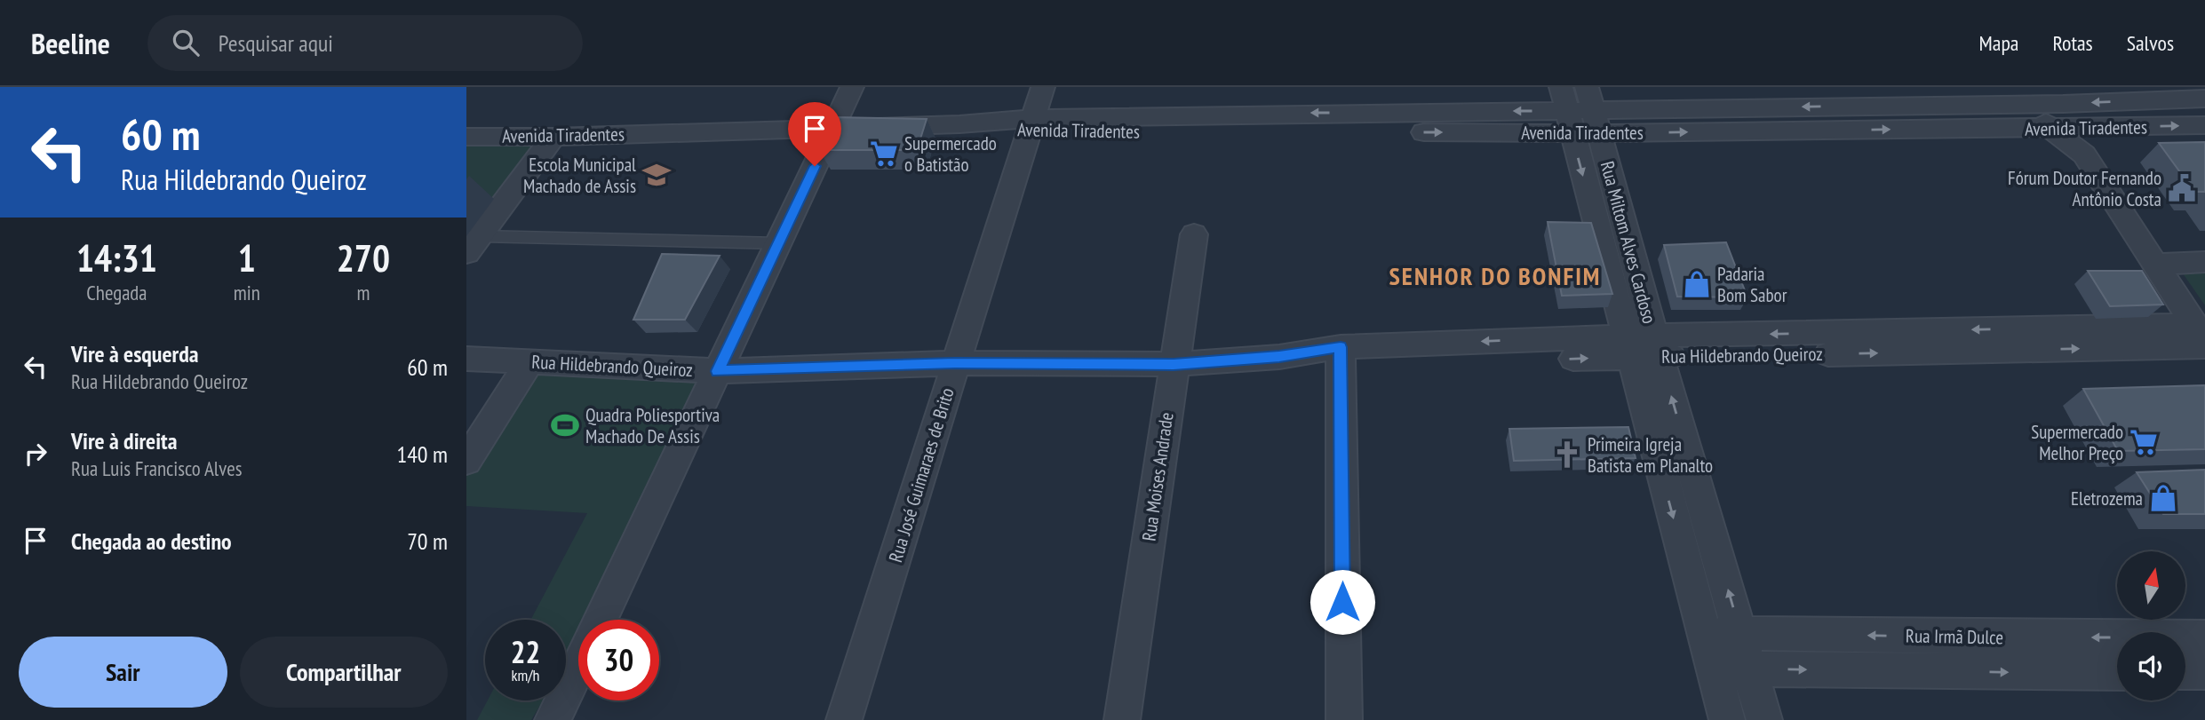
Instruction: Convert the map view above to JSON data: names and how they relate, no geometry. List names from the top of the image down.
{
  "streets": {
    "street": [
      "Avenida Tiradentes",
      "Rua Miltom Alves Cardoso",
      "Rua Hildebrando Queiroz",
      "Rua José Guimaraes de Brito",
      "Rua Moises Andrade",
      "Rua Irmã Dulce"
    ]
  },
  "crossings": [
    ["Avenida Tiradentes", "Rua Miltom Alves Cardoso"],
    ["Avenida Tiradentes", "Rua José Guimaraes de Brito"],
    ["Rua Miltom Alves Cardoso", "Rua Hildebrando Queiroz"],
    ["Rua Miltom Alves Cardoso", "Rua Irmã Dulce"],
    ["Rua Hildebrando Queiroz", "Rua José Guimaraes de Brito"],
    ["Rua Hildebrando Queiroz", "Rua Moises Andrade"]
  ],
  "districts": ["SENHOR DO BONFIM"],
  "places": {
    "supermarket": ["Supermercado o Batistão", "Supermercado Melhor Preço"],
    "school or university": ["Escola Municipal Machado de Assis"],
    "public building": ["Fórum Doutor Fernando Antônio Costa"],
    "shop": ["Padaria Bom Sabor", "Eletrozema"],
    "sports": ["Quadra Poliesportiva Machado De Assis"],
    "church": ["Primeira Igreja Batista em Planalto"]
  },
  "north": "top",
  "page": {
    "header": "Beeline",
    "search": "Pesquisar aqui",
    "nav": ["Mapa", "Rotas", "Salvos"],
    "turn": ["60 m", "Rua Hildebrando Queiroz"],
    "eta": [
      "14:31",
      "Chegada",
      "1",
      "min",
      "270",
      "m"
    ],
    "list": [
      {
        "name": "Vire à esquerda",
        "note": "Rua Hildebrando Queiroz",
        "value": "60 m"
      },
      {
        "name": "Vire à direita",
        "note": "Rua Luis Francisco Alves",
        "value": "140 m"
      },
      {
        "name": "Chegada ao destino",
        "value": "70 m"
      }
    ],
    "speed": "22 km/h",
    "limit": "30",
    "buttons": ["Sair", "Compartilhar"]
  }
}
